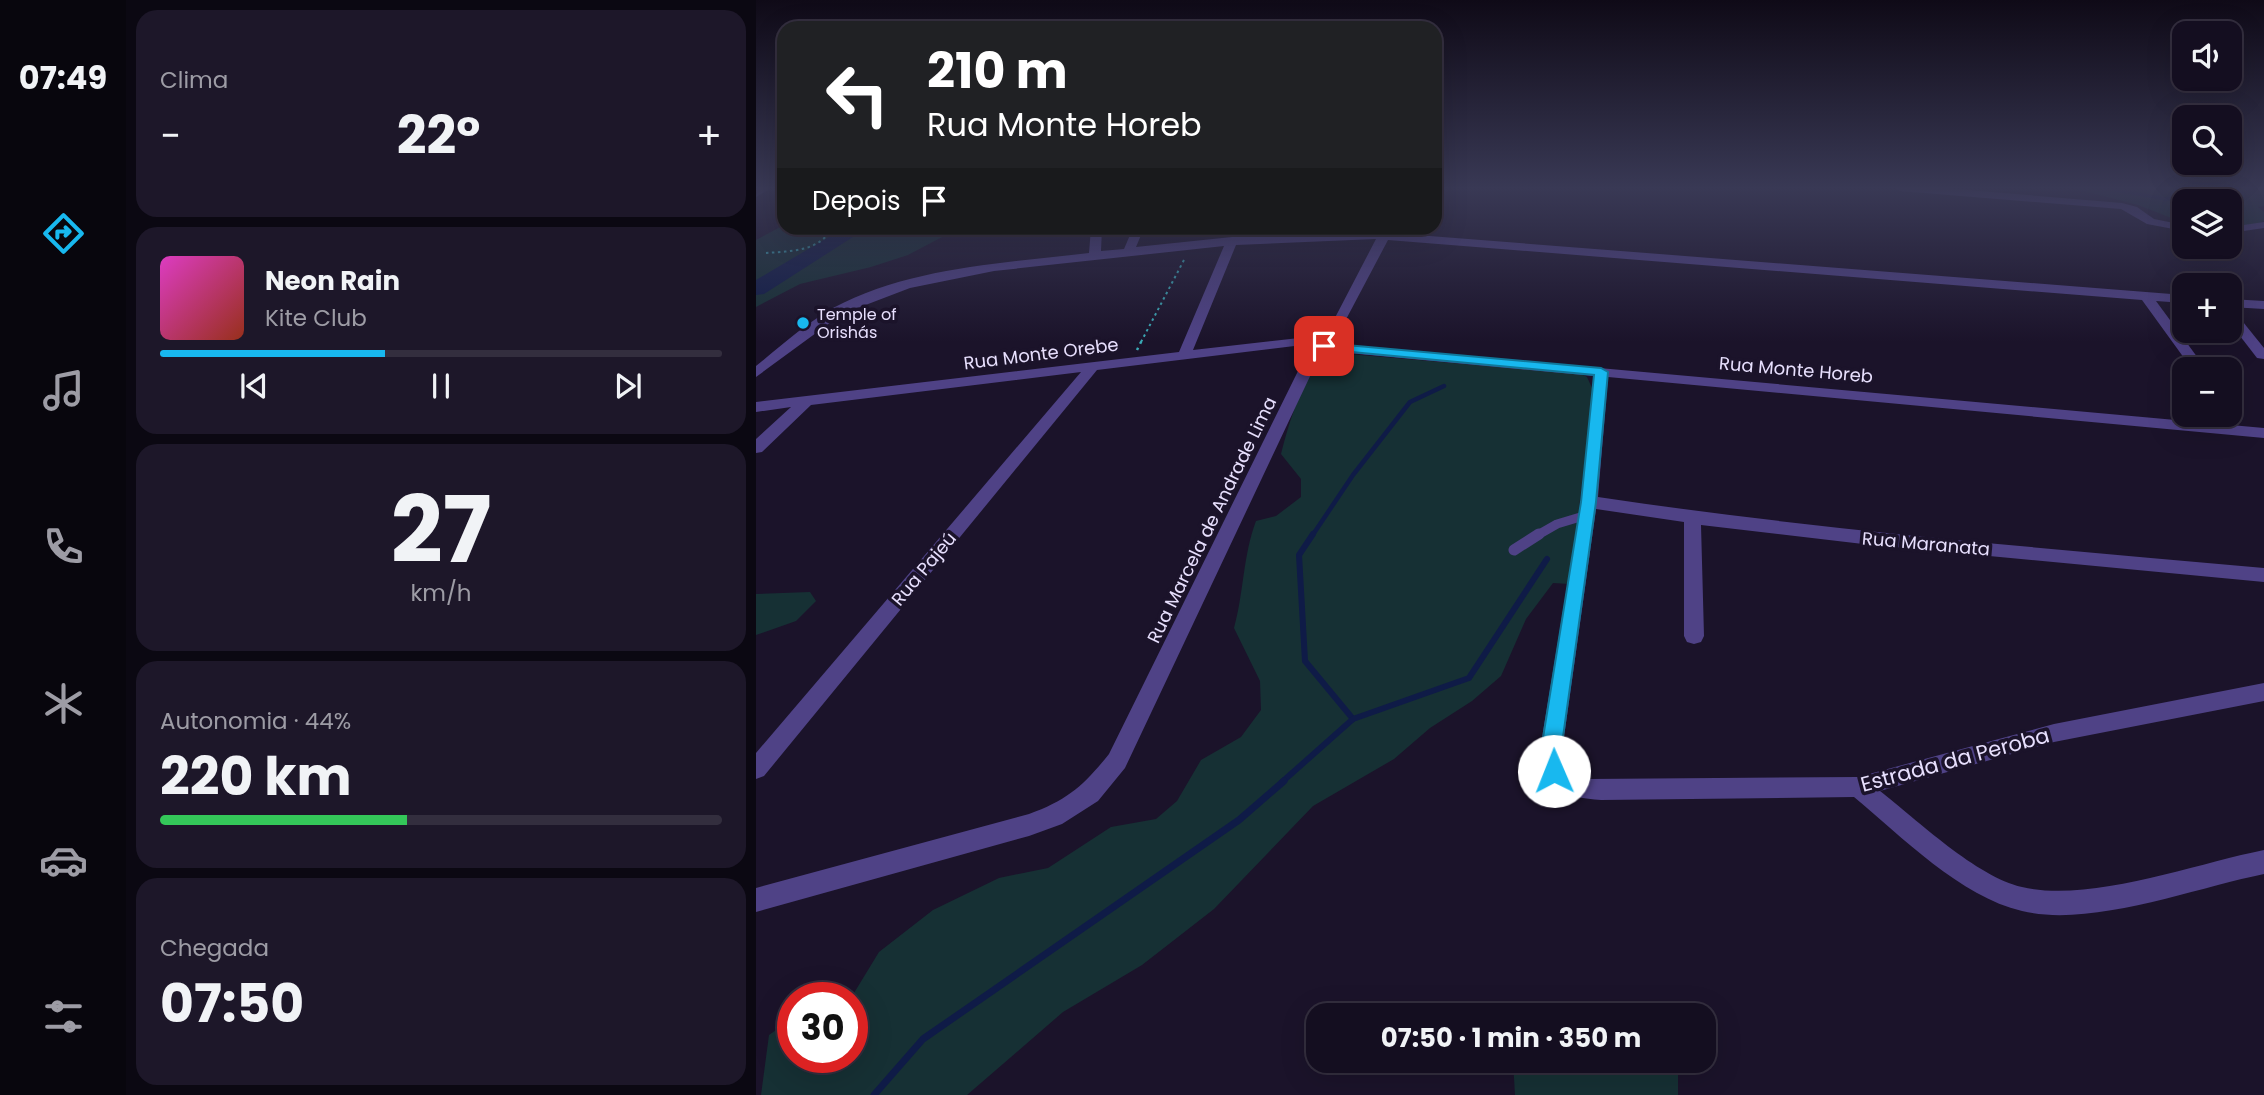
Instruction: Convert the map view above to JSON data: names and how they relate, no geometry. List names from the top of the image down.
{
  "streets": {
    "street": [
      "Rua Monte Orebe",
      "Rua Monte Horeb",
      "Rua Marcela de Andrade Lima",
      "Rua Maranata",
      "Rua Pajeú",
      "Estrada da Peroba"
    ]
  },
  "crossings": [
    ["Rua Monte Orebe", "Rua Monte Horeb"],
    ["Rua Monte Orebe", "Rua Marcela de Andrade Lima"],
    ["Rua Monte Orebe", "Rua Pajeú"],
    ["Rua Monte Horeb", "Rua Marcela de Andrade Lima"],
    ["Rua Maranata", "Estrada da Peroba"]
  ],
  "places": ["Temple of Orishás"],
  "page": {
    "tabs": "07:49",
    "tile": [
      "Clima",
      ["27", "km/h"],
      ["Autonomia · 44%", "220 km"],
      ["Chegada", "07:50"]
    ],
    "map_buttons": ["+", "−"],
    "turn": ["210 m", "Rua Monte Horeb"],
    "heat": ["−", "22°", "+"],
    "then": "Depois",
    "song": ["Neon Rain", "Kite Club"],
    "limit": "30",
    "trip": "07:50 · 1 min · 350 m"
  }
}
